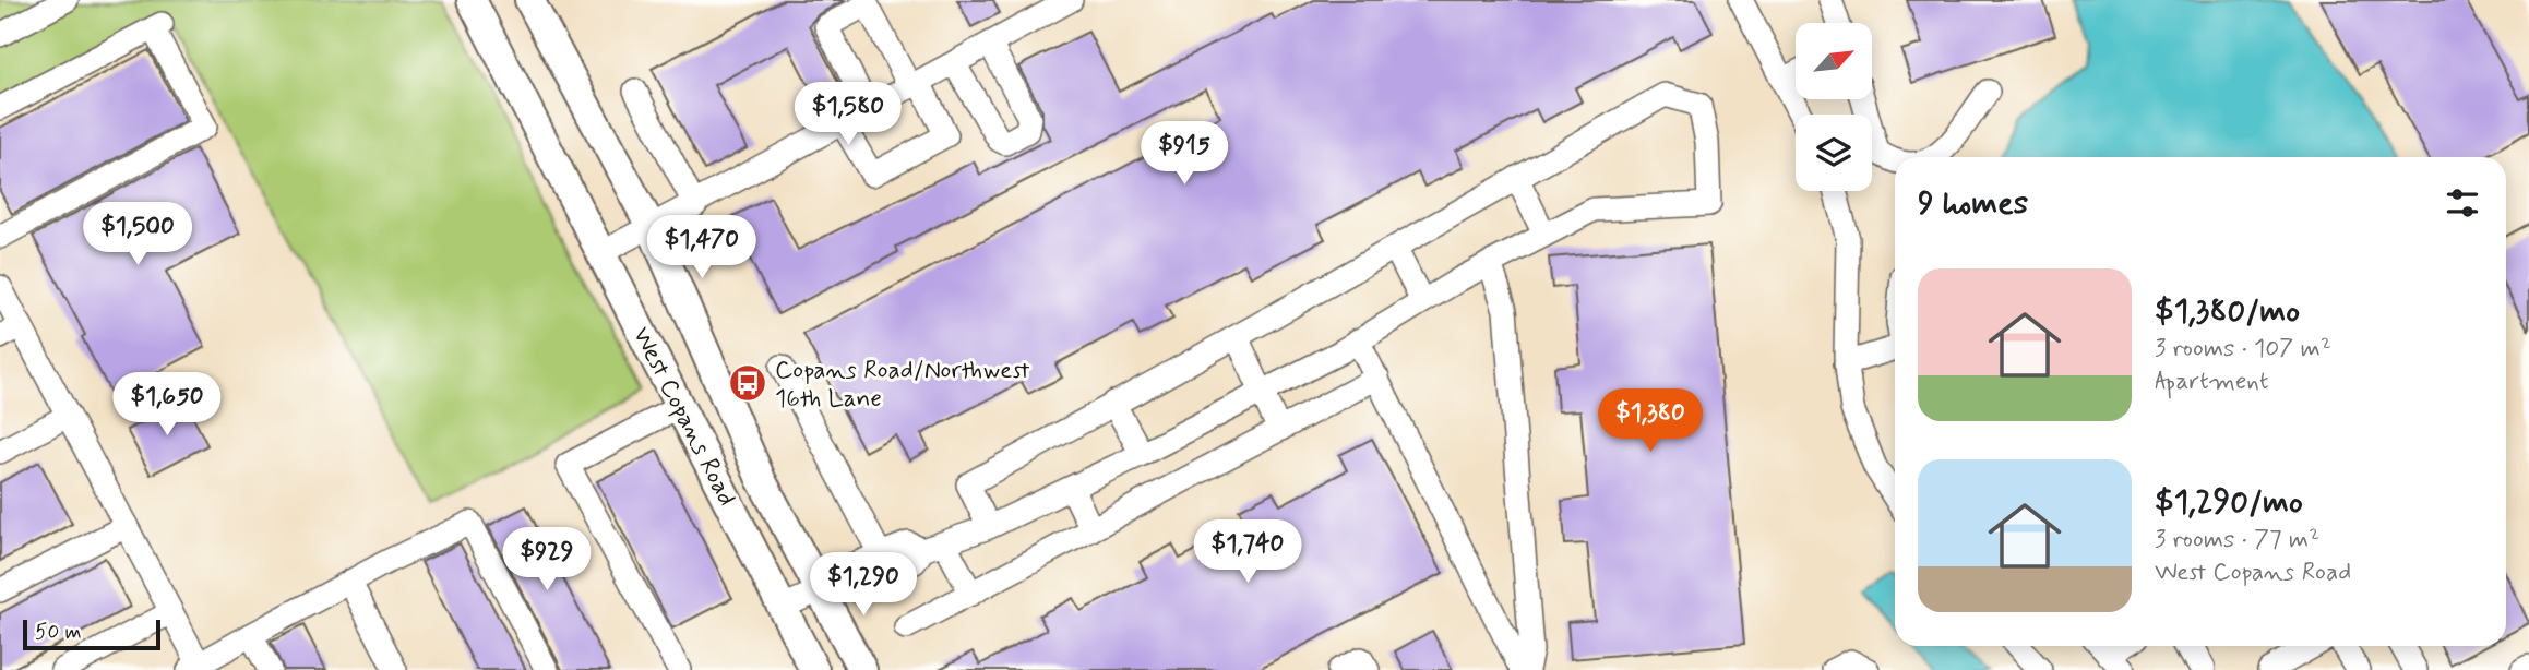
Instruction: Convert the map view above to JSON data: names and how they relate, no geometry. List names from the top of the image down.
{
  "streets": {
    "main road": ["West Copans Road"]
  },
  "places": {
    "bus stop": ["Copans Road/Northwest 16th Lane"]
  },
  "scale_bar": "50 m",
  "north": "top right",
  "page": {
    "price": [
      "$1,580",
      "$915",
      "$1,500",
      "$1,470",
      "$1,650",
      "$1,380",
      "$1,740",
      "$929",
      "$1,290"
    ],
    "heading": "9 homes",
    "list": [
      {
        "name": "$1,380/mo",
        "note": "3 rooms · 107 m² · Apartment"
      },
      {
        "name": "$1,290/mo",
        "note": "3 rooms · 77 m² · West Copans Road"
      }
    ],
    "scale": "50 m"
  }
}
